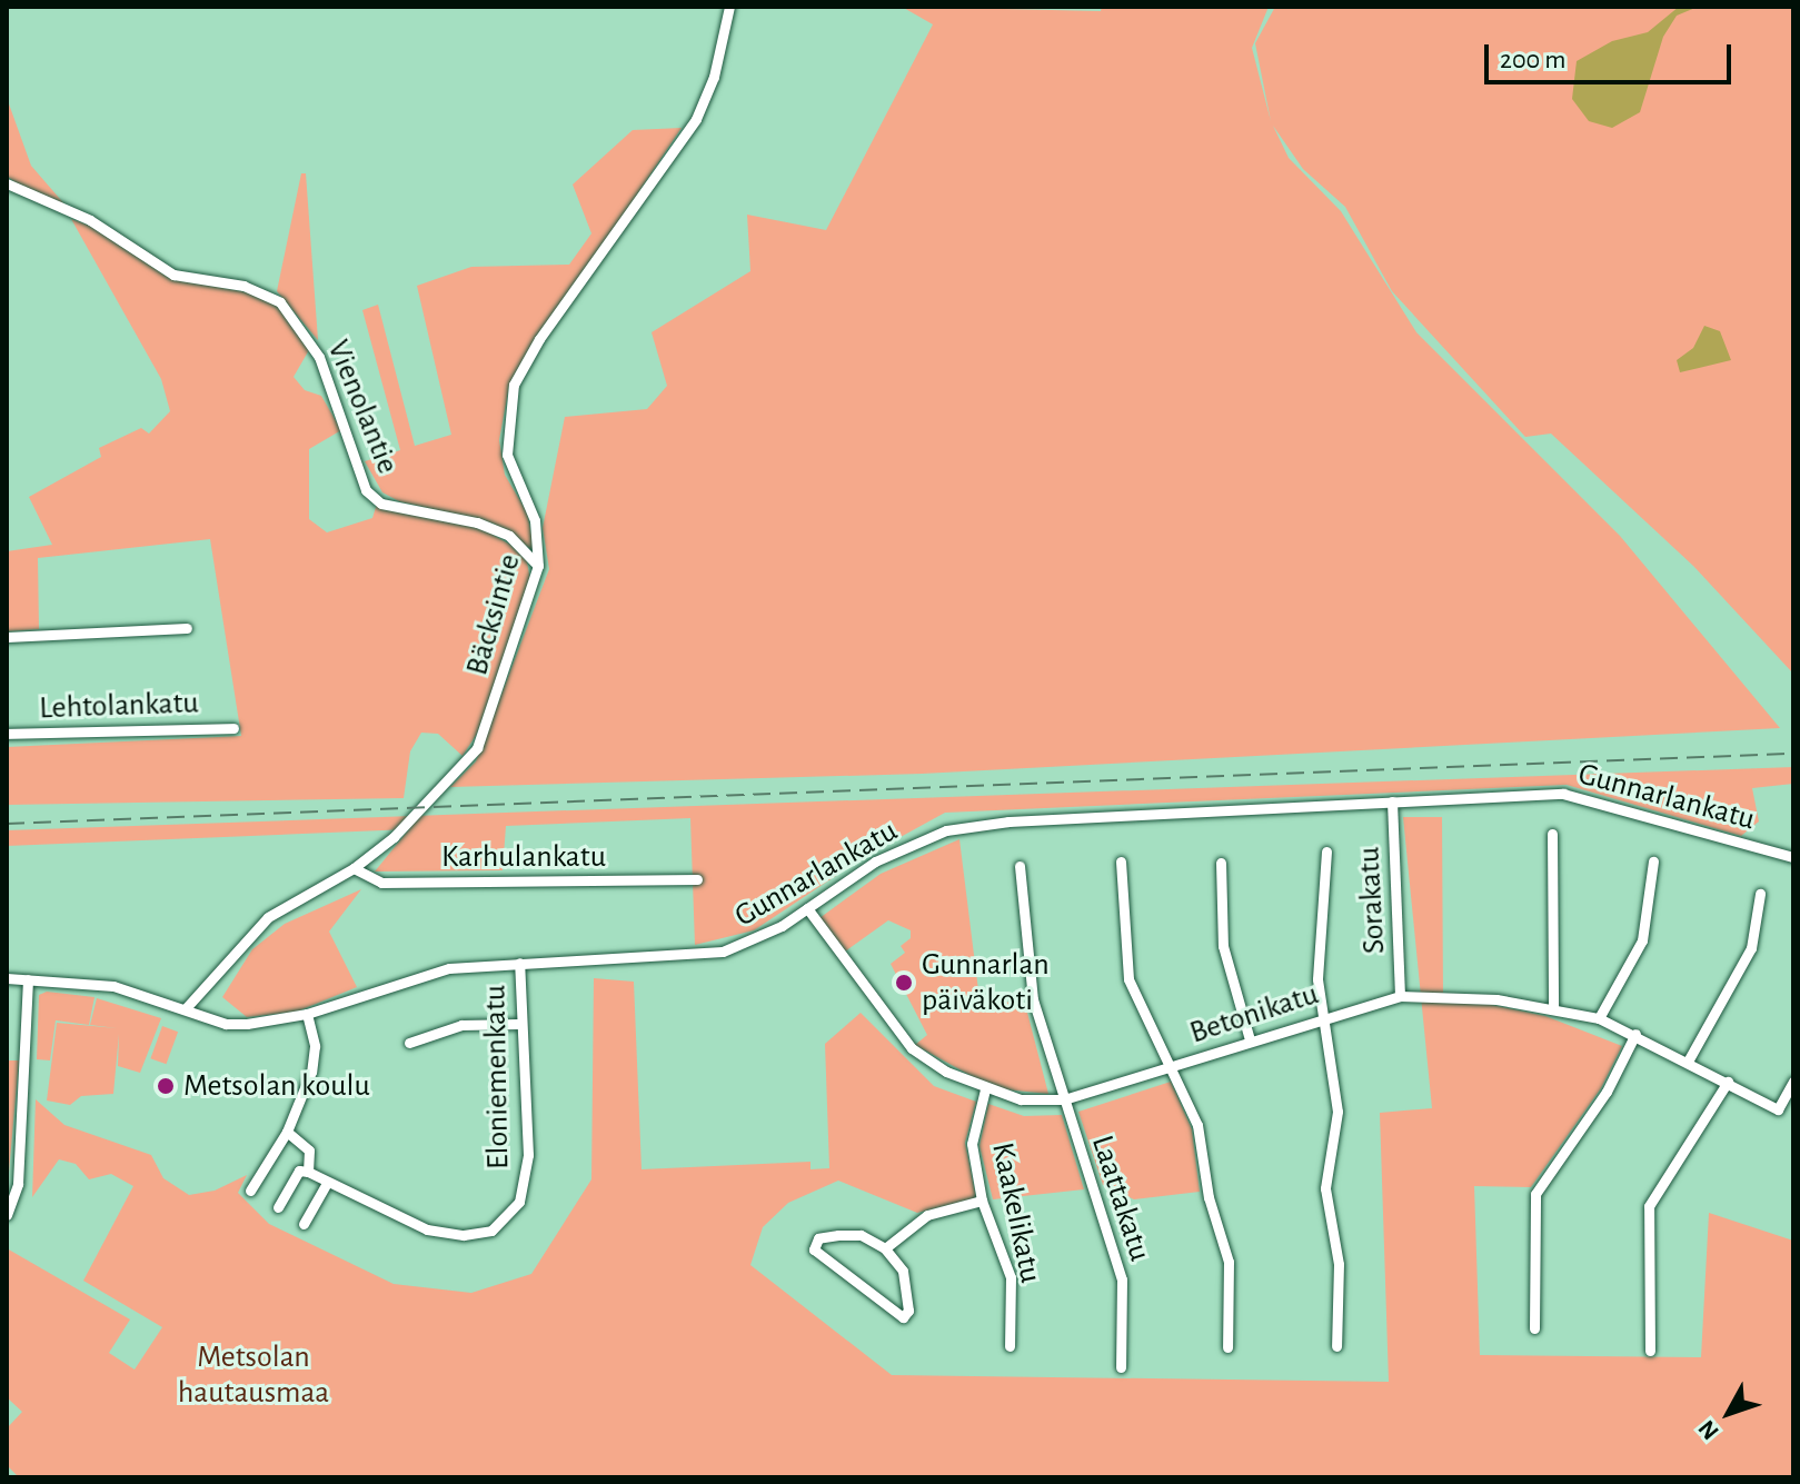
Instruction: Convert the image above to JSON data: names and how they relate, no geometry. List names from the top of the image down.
{
  "streets": {
    "street": [
      "Vienolantie",
      "Bäcksintie",
      "Lehtolankatu",
      "Gunnarlankatu",
      "Karhulankatu",
      "Sorakatu",
      "Betonikatu",
      "Eloniemenkatu",
      "Laattakatu",
      "Kaakelikatu"
    ]
  },
  "crossings": [
    ["Vienolantie", "Bäcksintie"],
    ["Bäcksintie", "Gunnarlankatu"],
    ["Bäcksintie", "Karhulankatu"],
    ["Gunnarlankatu", "Sorakatu"],
    ["Gunnarlankatu", "Betonikatu"],
    ["Gunnarlankatu", "Eloniemenkatu"],
    ["Sorakatu", "Betonikatu"],
    ["Betonikatu", "Laattakatu"],
    ["Betonikatu", "Kaakelikatu"]
  ],
  "parks": ["Metsolan hautausmaa"],
  "places": ["Gunnarlan päiväkoti", "Metsolan koulu"],
  "scale_bar": "200 m",
  "north": "bottom left"
}
